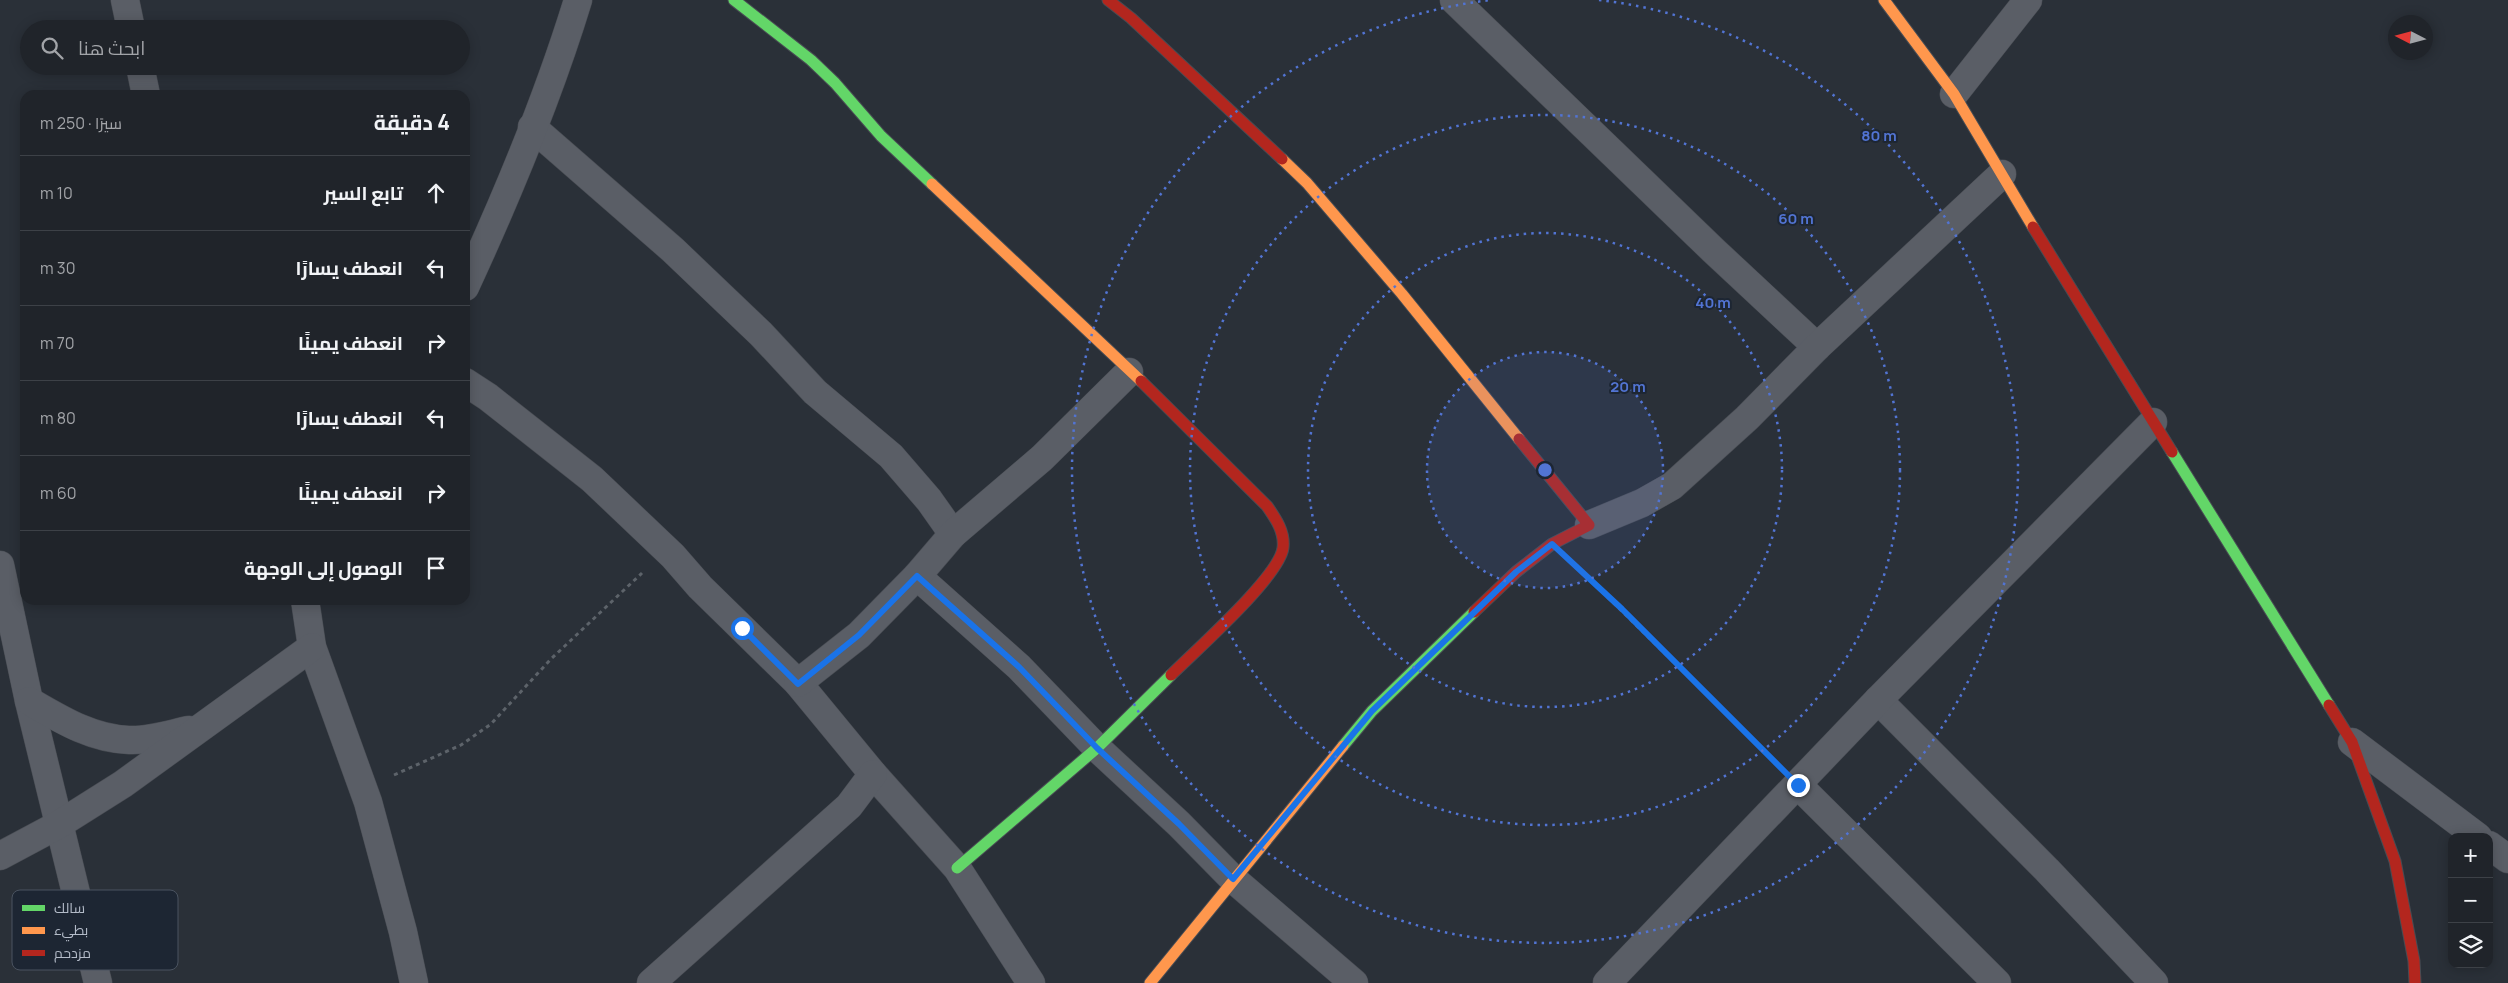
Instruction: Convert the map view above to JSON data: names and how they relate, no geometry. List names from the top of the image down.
{
  "legend": ["سالك", "بطيء", "مزدحم"],
  "north": "left",
  "page": {
    "search": "ابحث هنا",
    "heading": ["4 دقيقة", "سيرًا · 250 m"],
    "list": [
      ["تابع السير", "10 m"],
      ["انعطف يسارًا", "30 m"],
      ["انعطف يمينًا", "70 m"],
      ["انعطف يسارًا", "80 m"],
      ["انعطف يمينًا", "60 m"],
      "الوصول إلى الوجهة"
    ],
    "map_buttons": ["+", "−"]
  },
  "rings": [
    "80 m",
    "60 m",
    "40 m",
    "20 m"
  ]
}
